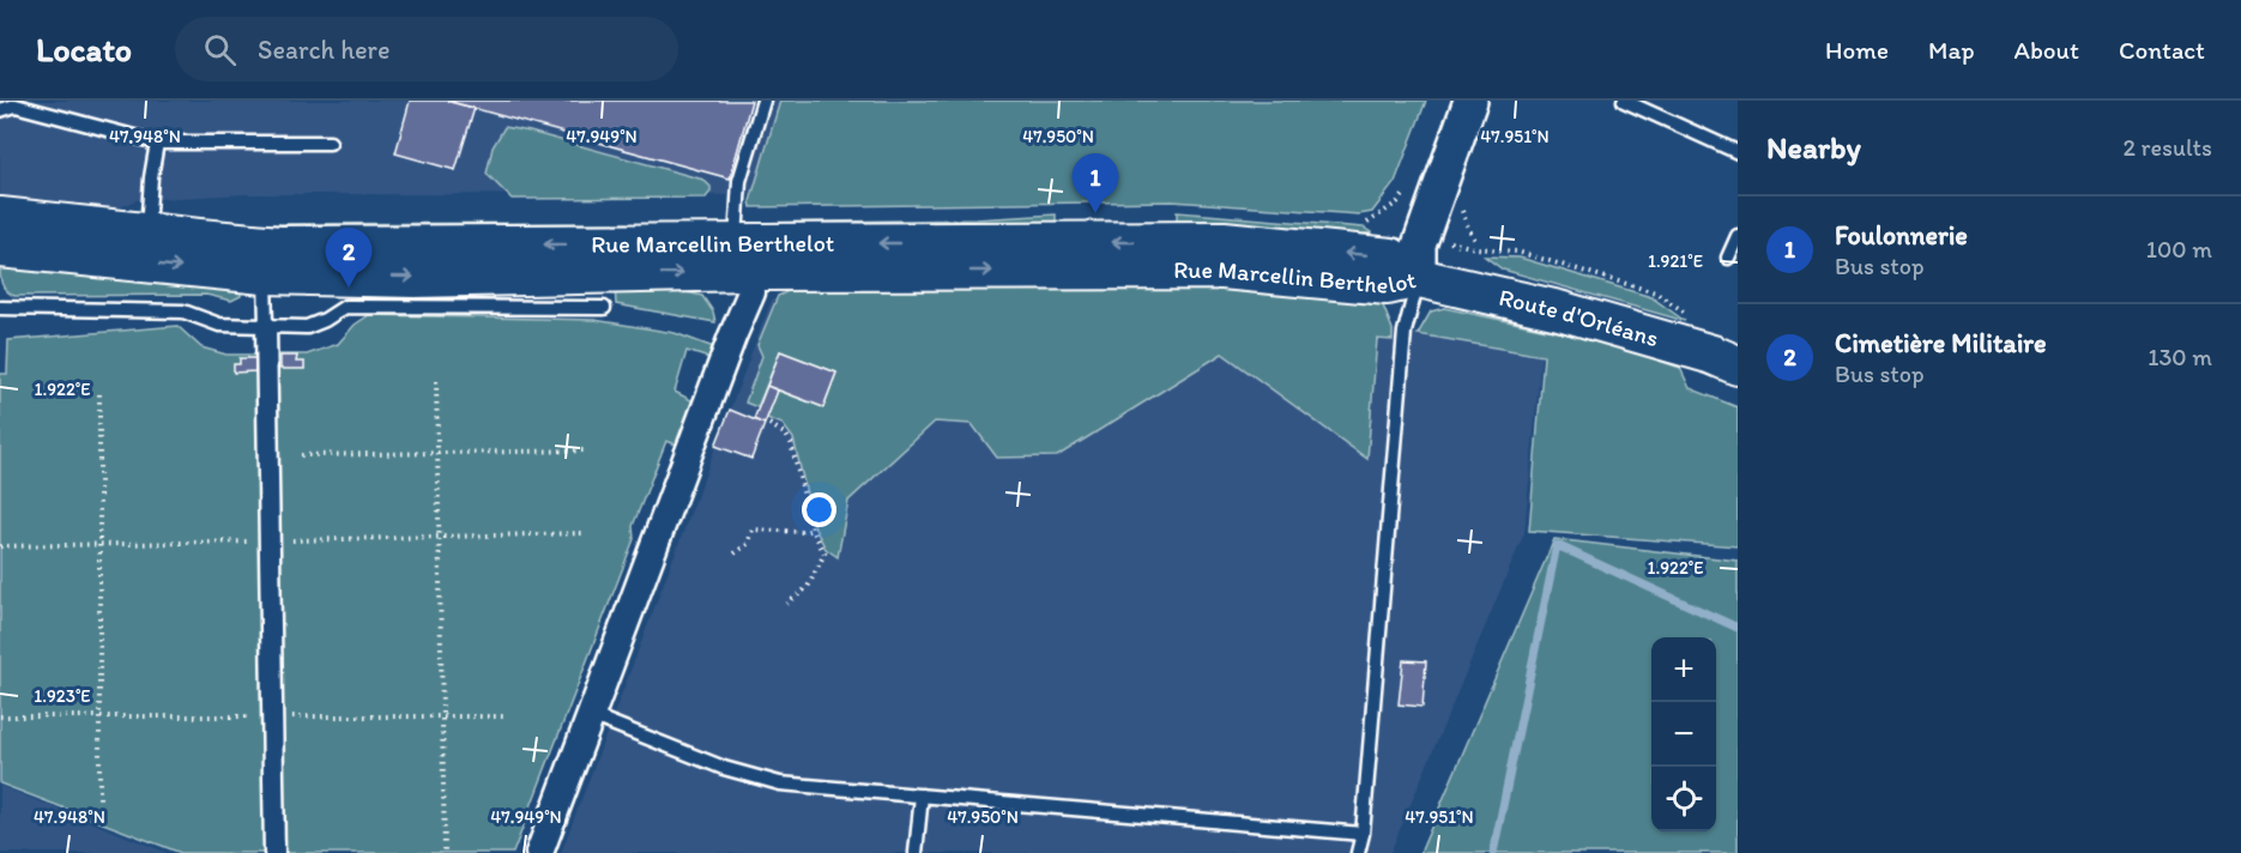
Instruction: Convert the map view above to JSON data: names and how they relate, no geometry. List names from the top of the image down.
{
  "streets": {
    "main road": ["Rue Marcellin Berthelot", "Route d'Orléans"]
  },
  "crossings": [
    ["Rue Marcellin Berthelot", "Route d'Orléans"]
  ],
  "page": {
    "header": "Locato",
    "search": "Search here",
    "nav": [
      "Home",
      "Map",
      "About",
      "Contact"
    ],
    "heading": ["Nearby", "2 results"],
    "pins": ["1", "2"],
    "list": [
      {
        "mark": "1",
        "name": "Foulonnerie",
        "note": "Bus stop",
        "value": "100 m"
      },
      {
        "mark": "2",
        "name": "Cimetière Militaire",
        "note": "Bus stop",
        "value": "130 m"
      }
    ],
    "map_buttons": ["+", "−"]
  },
  "coordinates": [
    "47.948°N",
    "47.949°N",
    "47.950°N",
    "47.951°N",
    "1.921°E",
    "1.922°E",
    "1.923°E"
  ]
}
